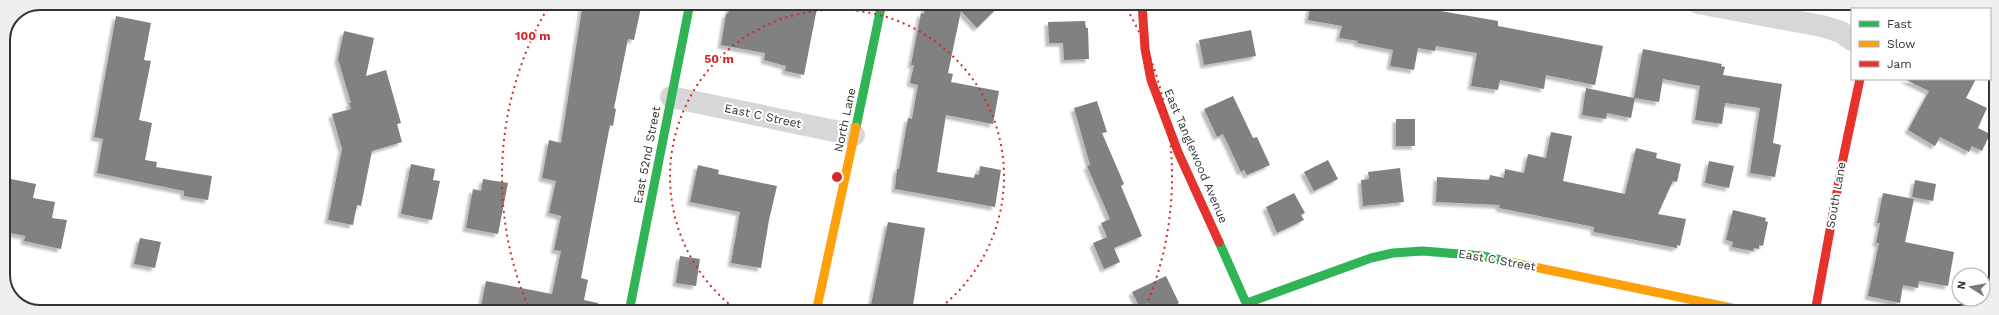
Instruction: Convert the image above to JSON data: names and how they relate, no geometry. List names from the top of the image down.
{
  "streets": {
    "street": [
      "East C Street",
      "North Lane",
      "East 52nd Street",
      "East Tanglewood Avenue",
      "South Lane"
    ]
  },
  "crossings": [
    ["East C Street", "North Lane"],
    ["East C Street", "East 52nd Street"]
  ],
  "legend": ["Fast", "Slow", "Jam"],
  "north": "left",
  "rings": ["100 m", "50 m"]
}
